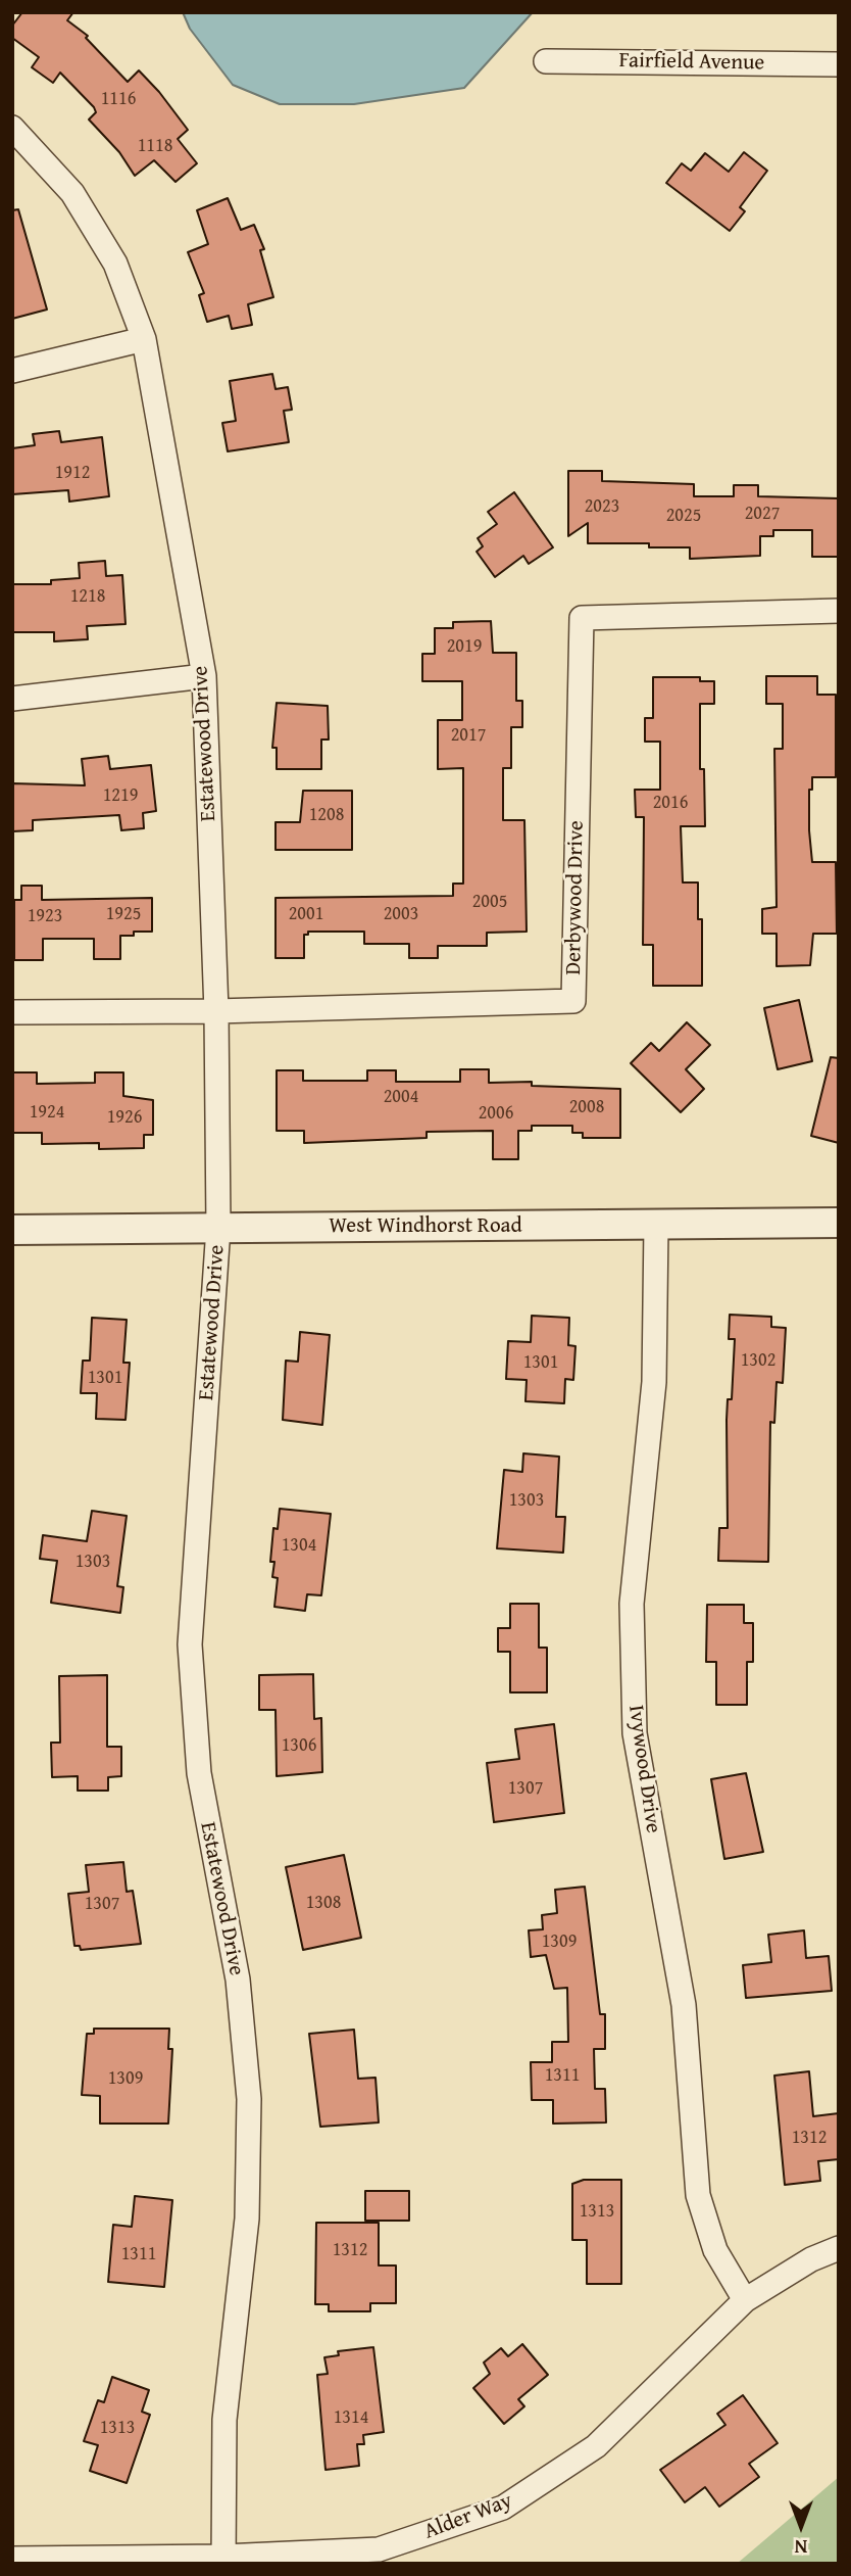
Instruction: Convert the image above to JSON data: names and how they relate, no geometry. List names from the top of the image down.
{
  "streets": {
    "street": [
      "Fairfield Avenue",
      "Estatewood Drive",
      "Derbywood Drive",
      "West Windhorst Road",
      "Ivywood Drive",
      "Alder Way"
    ]
  },
  "crossings": [
    ["Estatewood Drive", "Derbywood Drive"],
    ["Estatewood Drive", "West Windhorst Road"],
    ["Estatewood Drive", "Alder Way"],
    ["West Windhorst Road", "Ivywood Drive"],
    ["Ivywood Drive", "Alder Way"]
  ],
  "house_numbers": [
    "1116",
    "1118",
    "1912",
    "2023",
    "2027",
    "2025",
    "1218",
    "2019",
    "2017",
    "1219",
    "2016",
    "1208",
    "2005",
    "1925",
    "2001",
    "2003",
    "1923",
    "2004",
    "2008",
    "1924",
    "2006",
    "1926",
    "1302",
    "1301",
    "1301",
    "1303",
    "1304",
    "1303",
    "1306",
    "1307",
    "1308",
    "1307",
    "1309",
    "1311",
    "1309",
    "1312",
    "1313",
    "1312",
    "1311",
    "1314",
    "1313"
  ],
  "north": "bottom"
}
